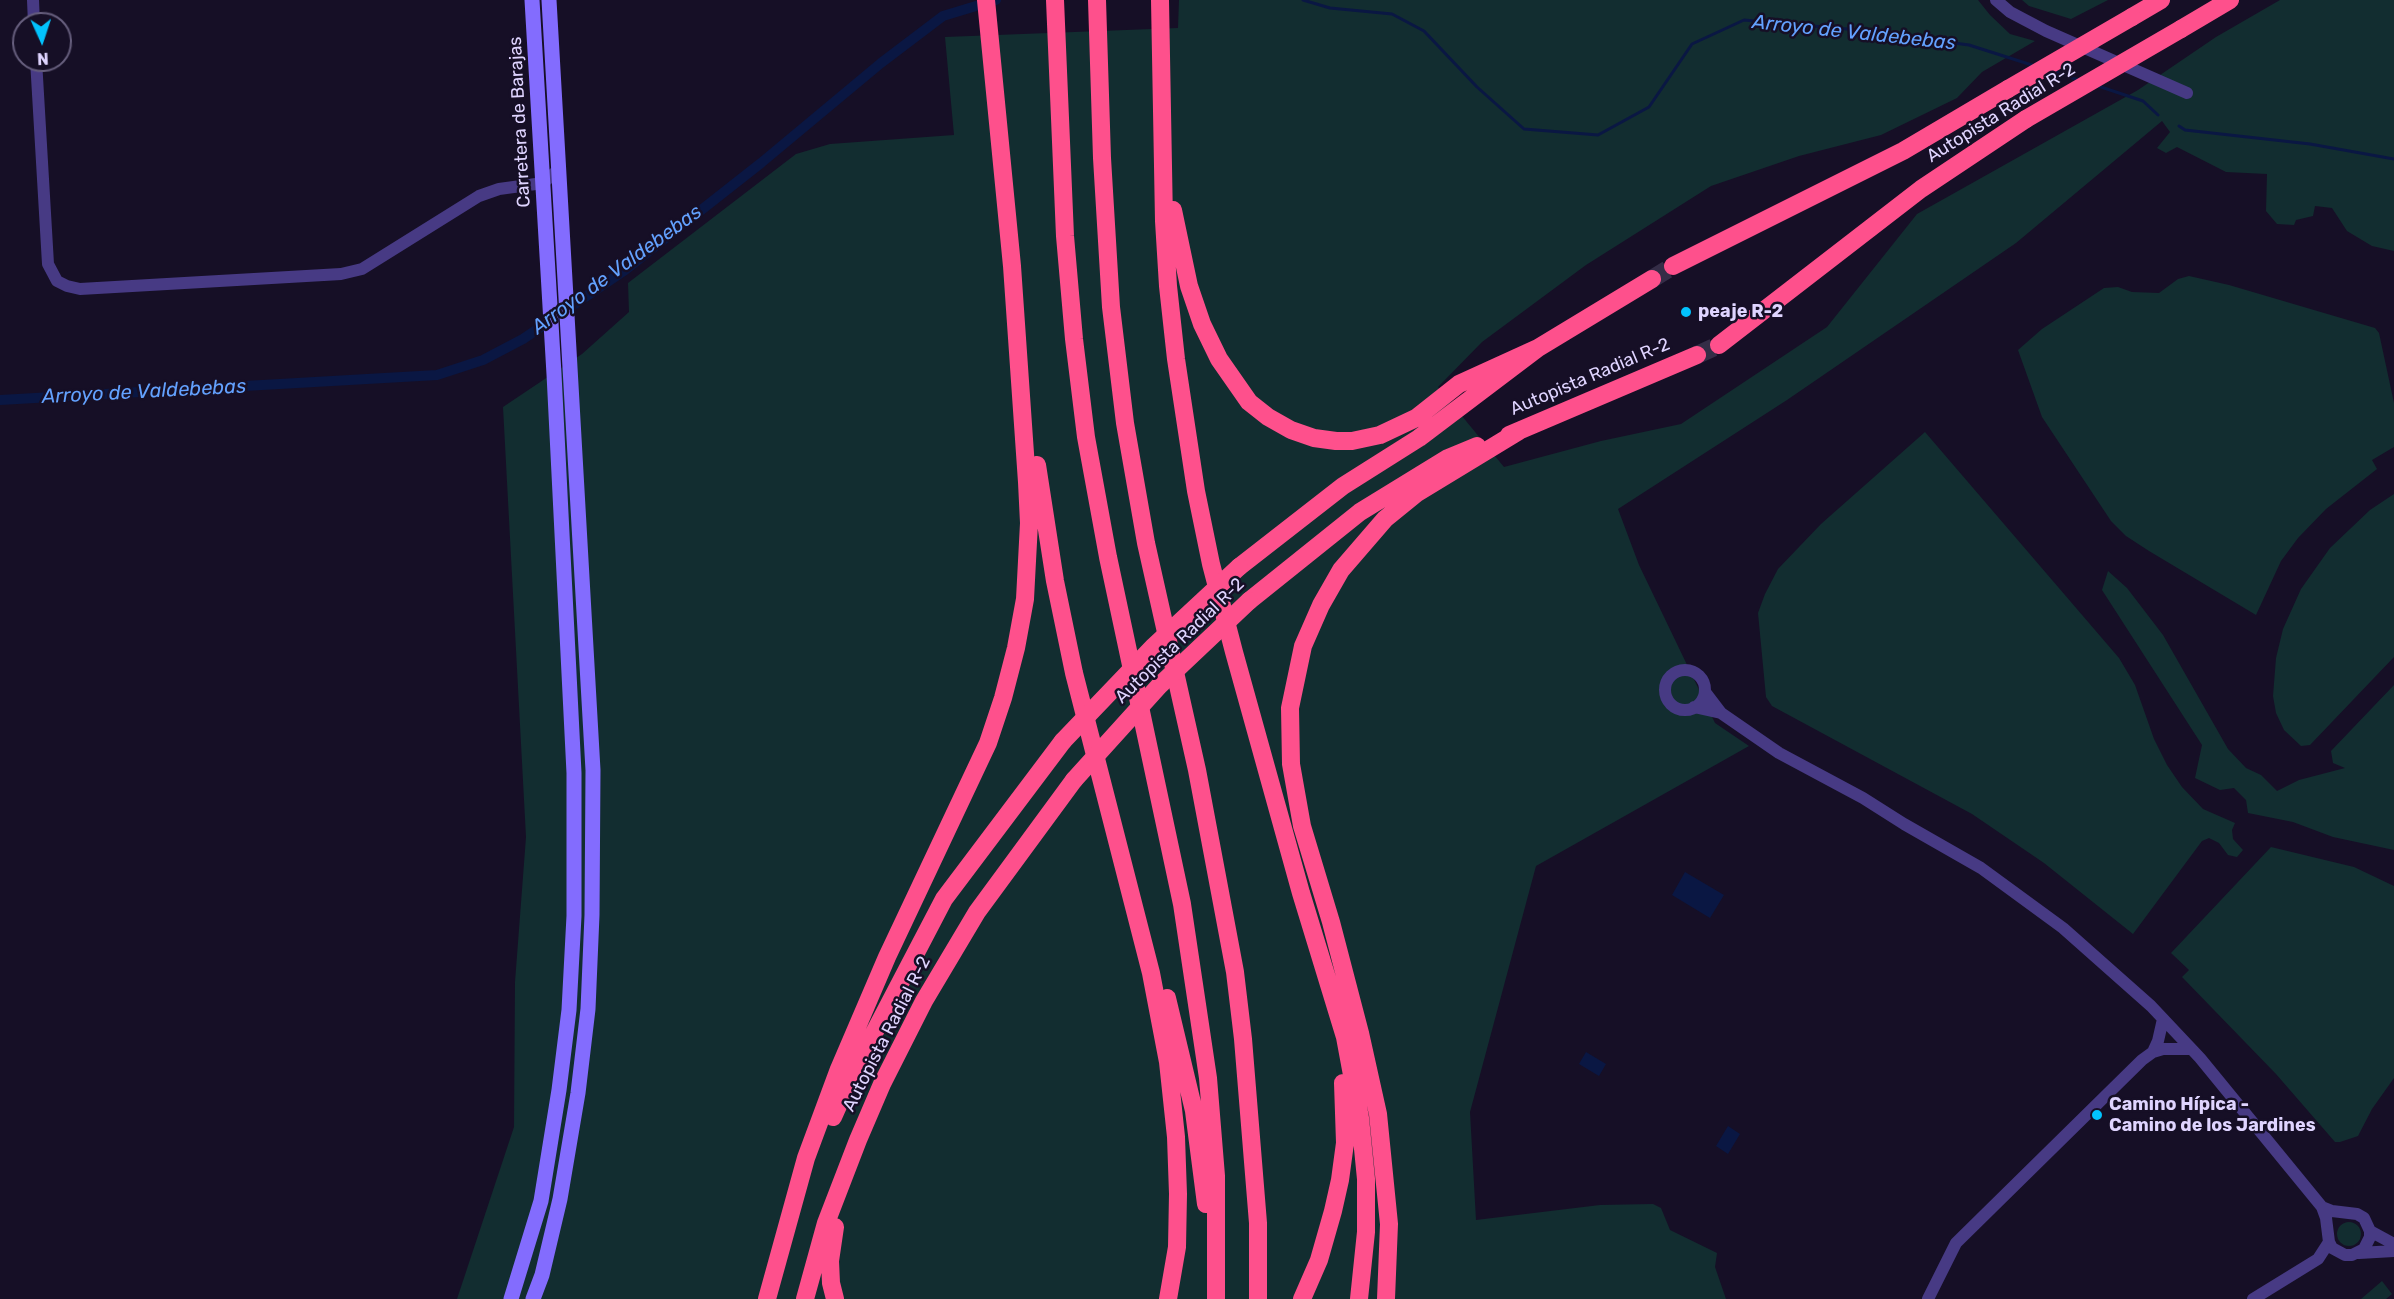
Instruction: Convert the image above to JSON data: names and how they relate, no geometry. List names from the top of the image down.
{
  "streets": {
    "highway": ["Autopista Radial R-2"],
    "street": ["Carretera de Barajas"]
  },
  "water": ["Arroyo de Valdebebas"],
  "places": ["peaje R-2", "Camino Hípica - Camino de los Jardines"],
  "north": "bottom"
}
